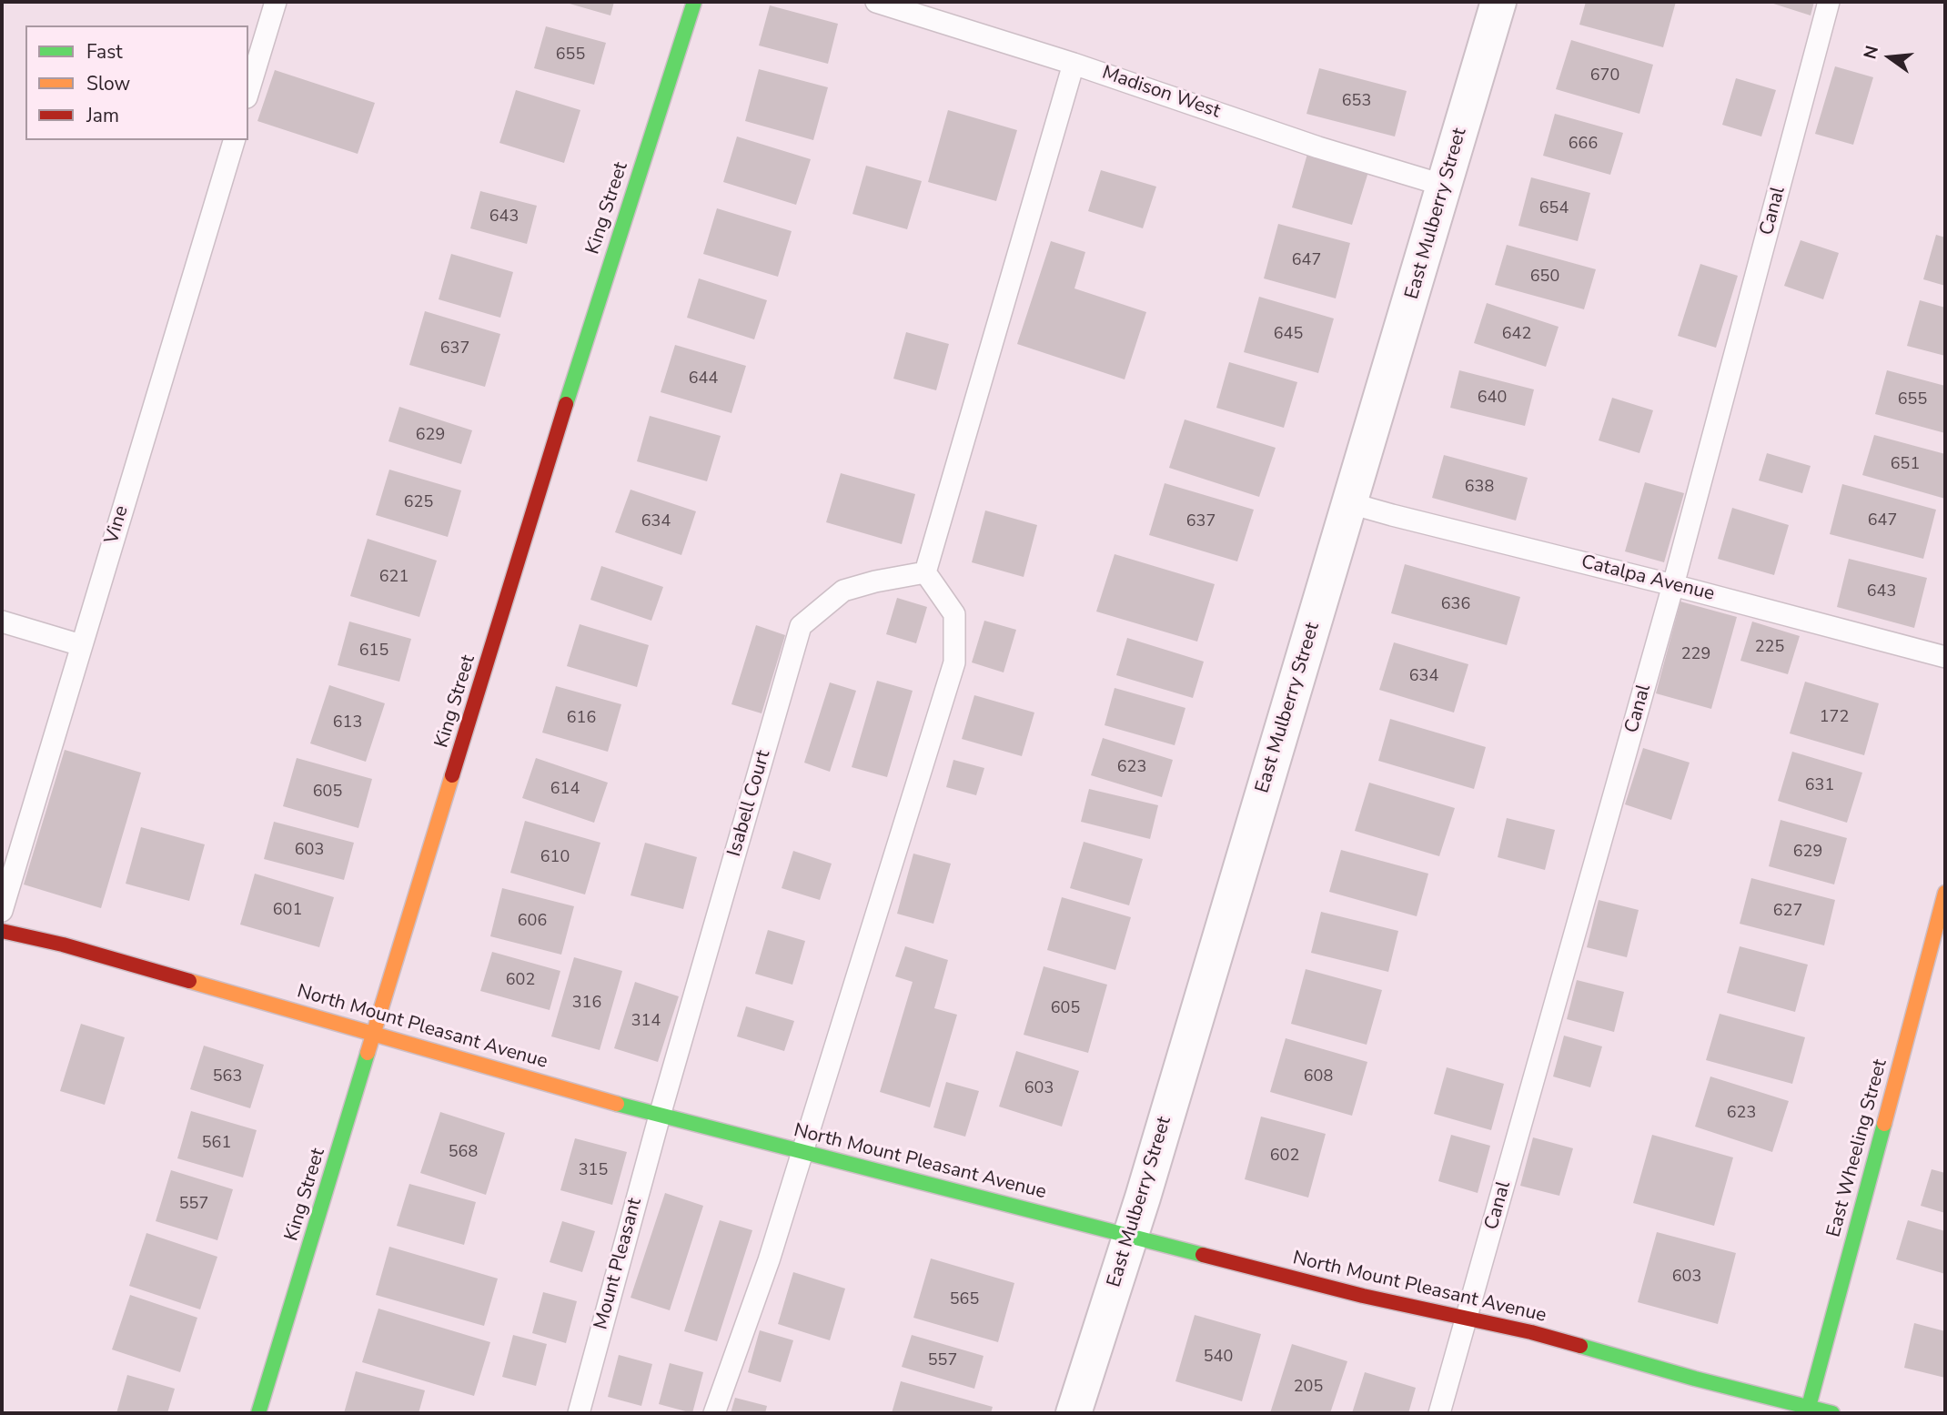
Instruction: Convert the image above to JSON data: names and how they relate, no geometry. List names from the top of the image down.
{
  "streets": {
    "street": [
      "King Street",
      "East Mulberry Street",
      "North Mount Pleasant Avenue",
      "East Wheeling Street"
    ],
    "lane": [
      "Madison West",
      "Canal",
      "Vine",
      "Catalpa Avenue",
      "Isabell Court",
      "Mount Pleasant"
    ]
  },
  "crossings": [
    ["Madison West", "East Mulberry Street"],
    ["King Street", "North Mount Pleasant Avenue"],
    ["Canal", "Catalpa Avenue"],
    ["Canal", "North Mount Pleasant Avenue"],
    ["East Mulberry Street", "Catalpa Avenue"],
    ["East Mulberry Street", "North Mount Pleasant Avenue"],
    ["Isabell Court", "North Mount Pleasant Avenue"],
    ["Isabell Court", "Mount Pleasant"],
    ["North Mount Pleasant Avenue", "East Wheeling Street"],
    ["North Mount Pleasant Avenue", "Mount Pleasant"]
  ],
  "house_numbers": [
    "655",
    "670",
    "653",
    "666",
    "654",
    "643",
    "647",
    "650",
    "645",
    "642",
    "637",
    "644",
    "640",
    "655",
    "629",
    "651",
    "638",
    "625",
    "647",
    "634",
    "637",
    "621",
    "643",
    "636",
    "225",
    "615",
    "229",
    "634",
    "172",
    "616",
    "613",
    "623",
    "631",
    "614",
    "605",
    "603",
    "629",
    "610",
    "601",
    "627",
    "606",
    "602",
    "316",
    "605",
    "314",
    "563",
    "608",
    "603",
    "623",
    "561",
    "568",
    "602",
    "315",
    "557",
    "603",
    "565",
    "540",
    "557",
    "205"
  ],
  "legend": ["Fast", "Slow", "Jam"],
  "north": "left"
}
